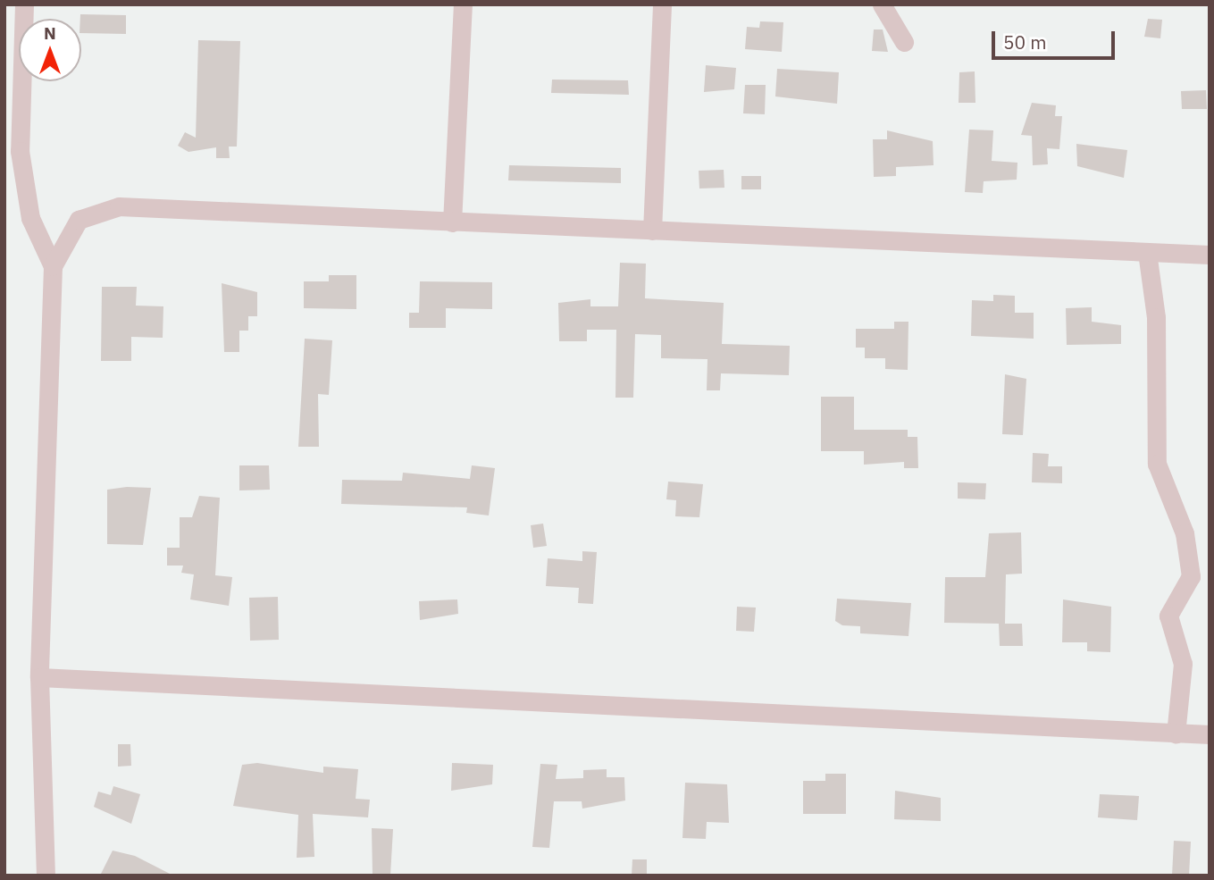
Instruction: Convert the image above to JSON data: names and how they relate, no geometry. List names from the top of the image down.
{
  "scale_bar": "50 m",
  "north": "top"
}
